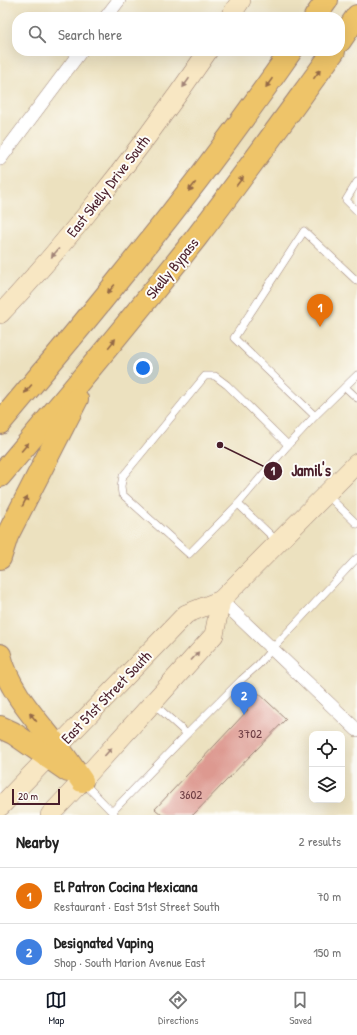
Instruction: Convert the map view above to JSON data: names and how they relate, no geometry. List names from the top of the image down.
{
  "streets": {
    "highway": ["Skelly Bypass"],
    "main road": ["East Skelly Drive South", "East 51st Street South"]
  },
  "one_way": ["East Skelly Drive South"],
  "places": ["Jamil's"],
  "house_numbers": ["3702", "3602"],
  "scale_bar": "20 m",
  "page": {
    "search": "Search here",
    "pins": ["1", "2"],
    "scale": "20 m",
    "heading": ["Nearby", "2 results"],
    "list": [
      {
        "mark": "1",
        "name": "El Patron Cocina Mexicana",
        "note": "Restaurant · East 51st Street South",
        "value": "70 m"
      },
      {
        "mark": "2",
        "name": "Designated Vaping",
        "note": "Shop · South Marion Avenue East",
        "value": "150 m"
      }
    ],
    "nav": ["Map", "Directions", "Saved"]
  }
}
